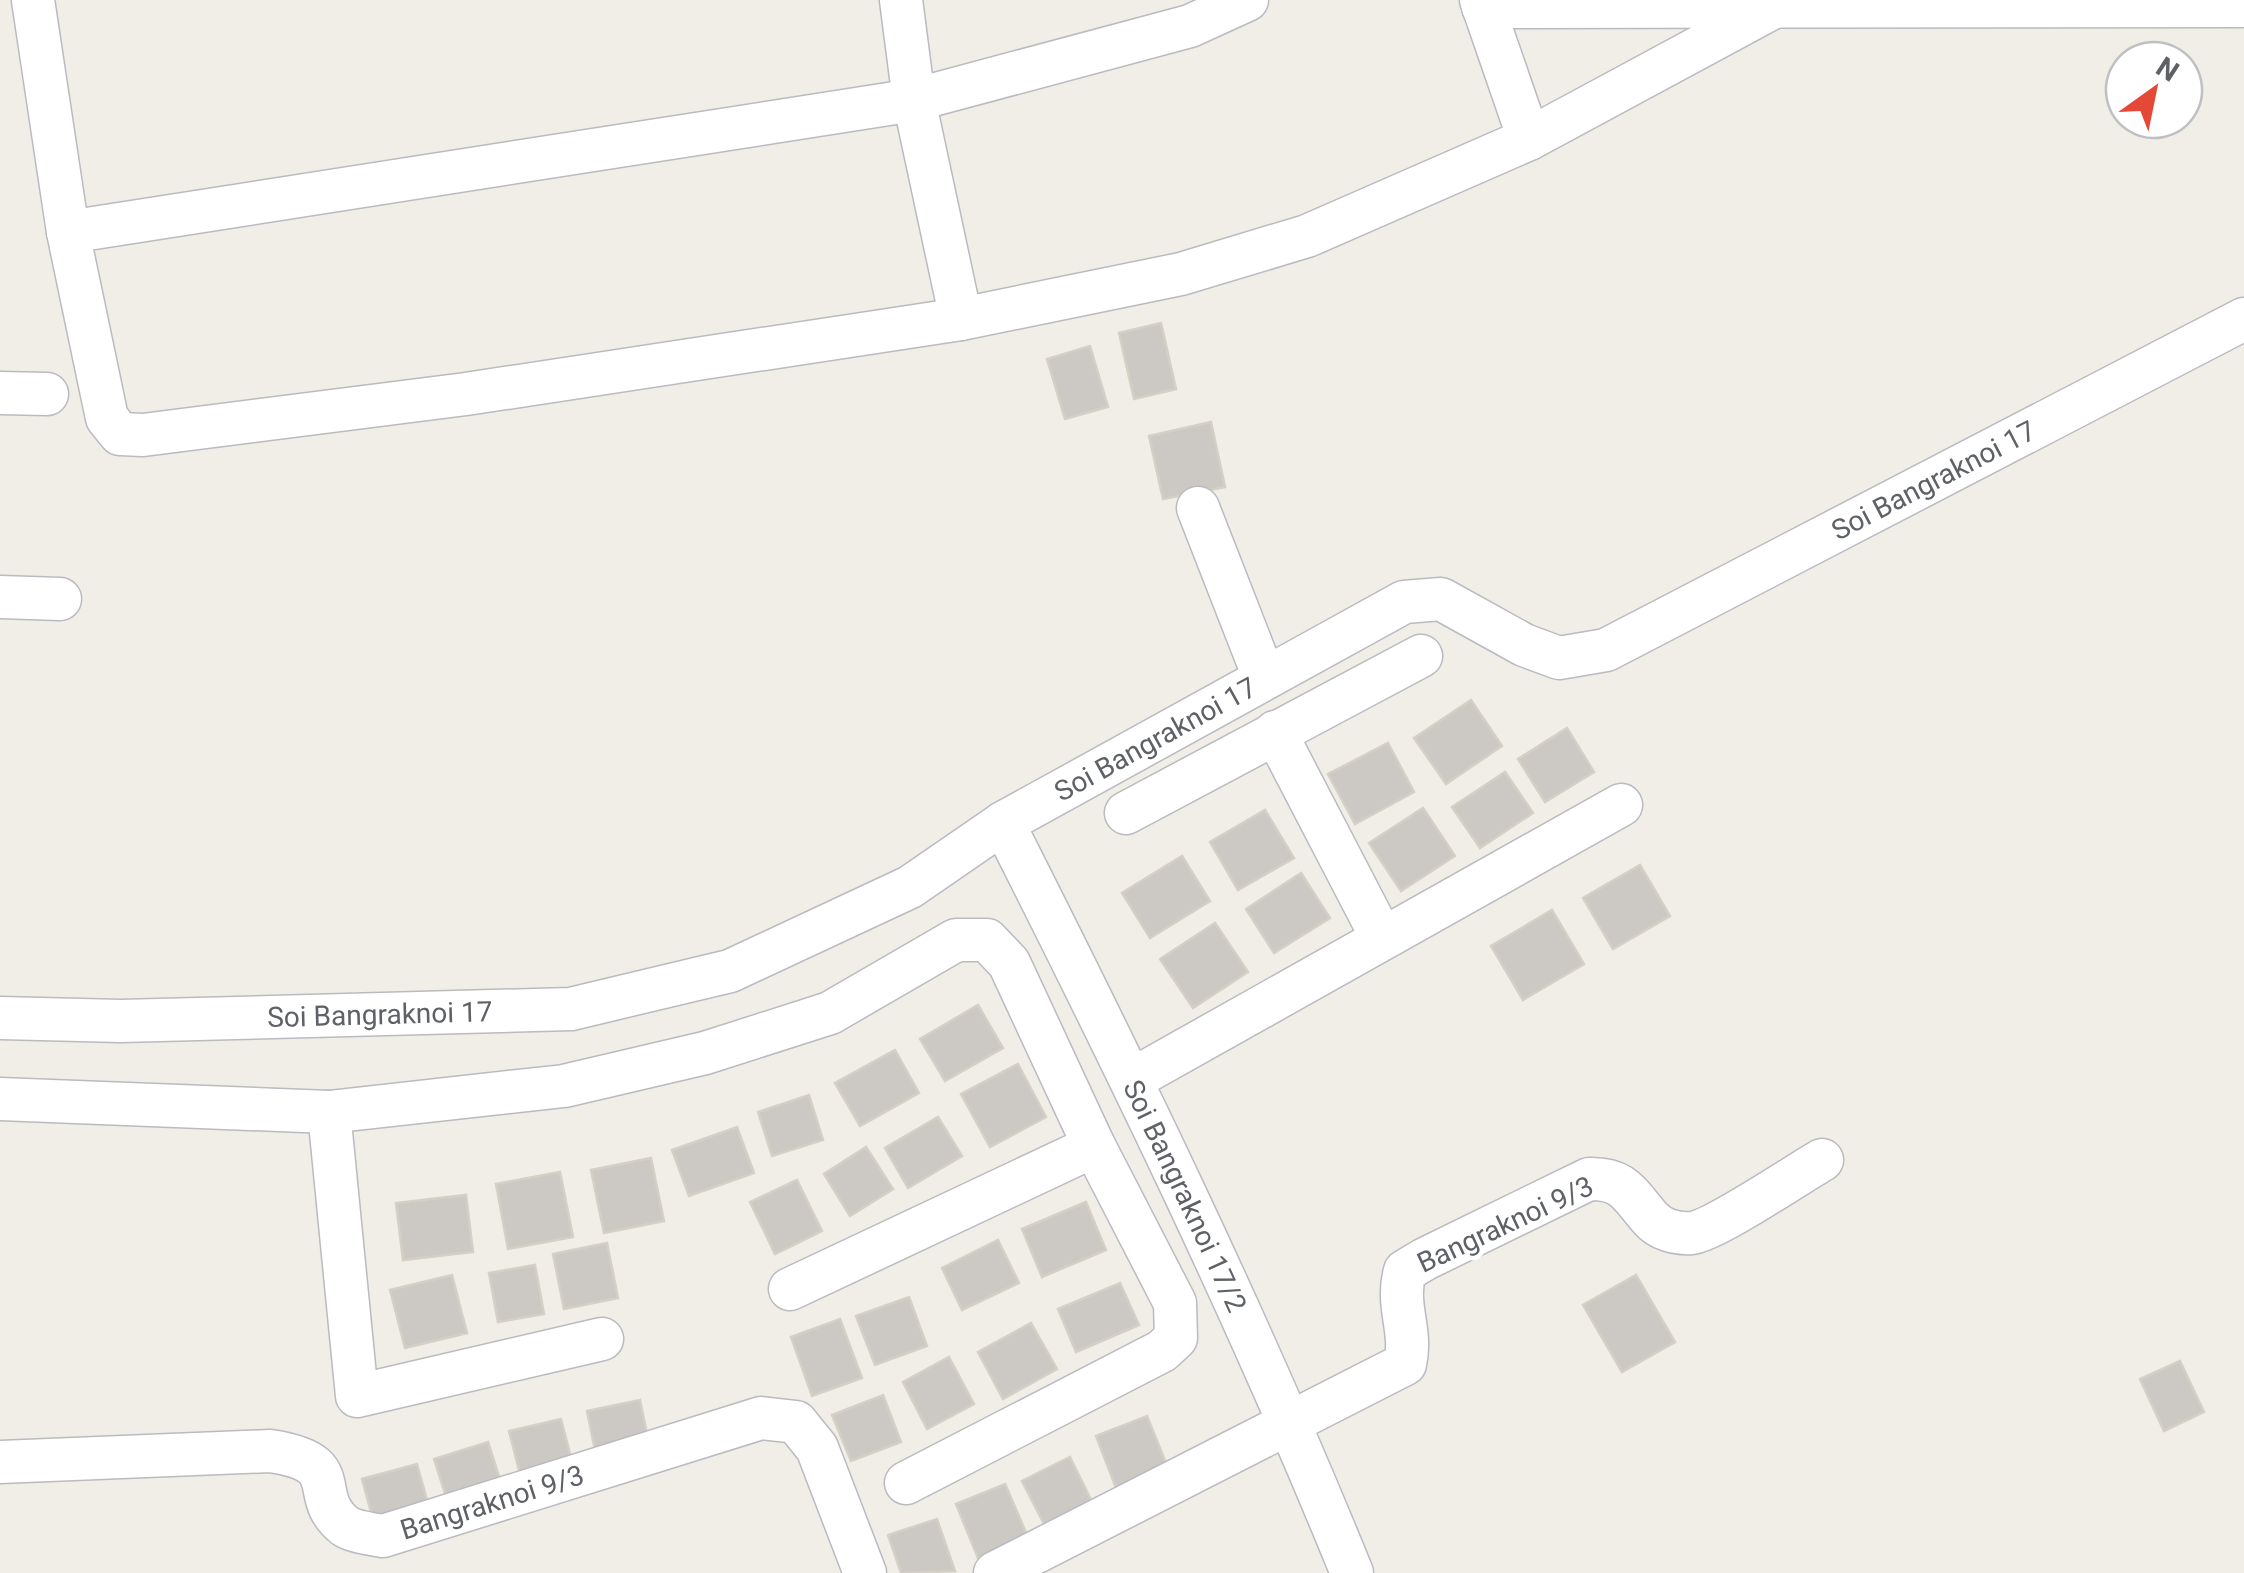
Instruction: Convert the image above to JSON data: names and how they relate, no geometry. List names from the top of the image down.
{
  "streets": {
    "street": ["Soi Bangraknoi 17", "Soi Bangraknoi 17/2", "Bangraknoi 9/3"]
  },
  "crossings": [
    ["Soi Bangraknoi 17", "Soi Bangraknoi 17/2"],
    ["Soi Bangraknoi 17/2", "Bangraknoi 9/3"]
  ],
  "north": "top right"
}
